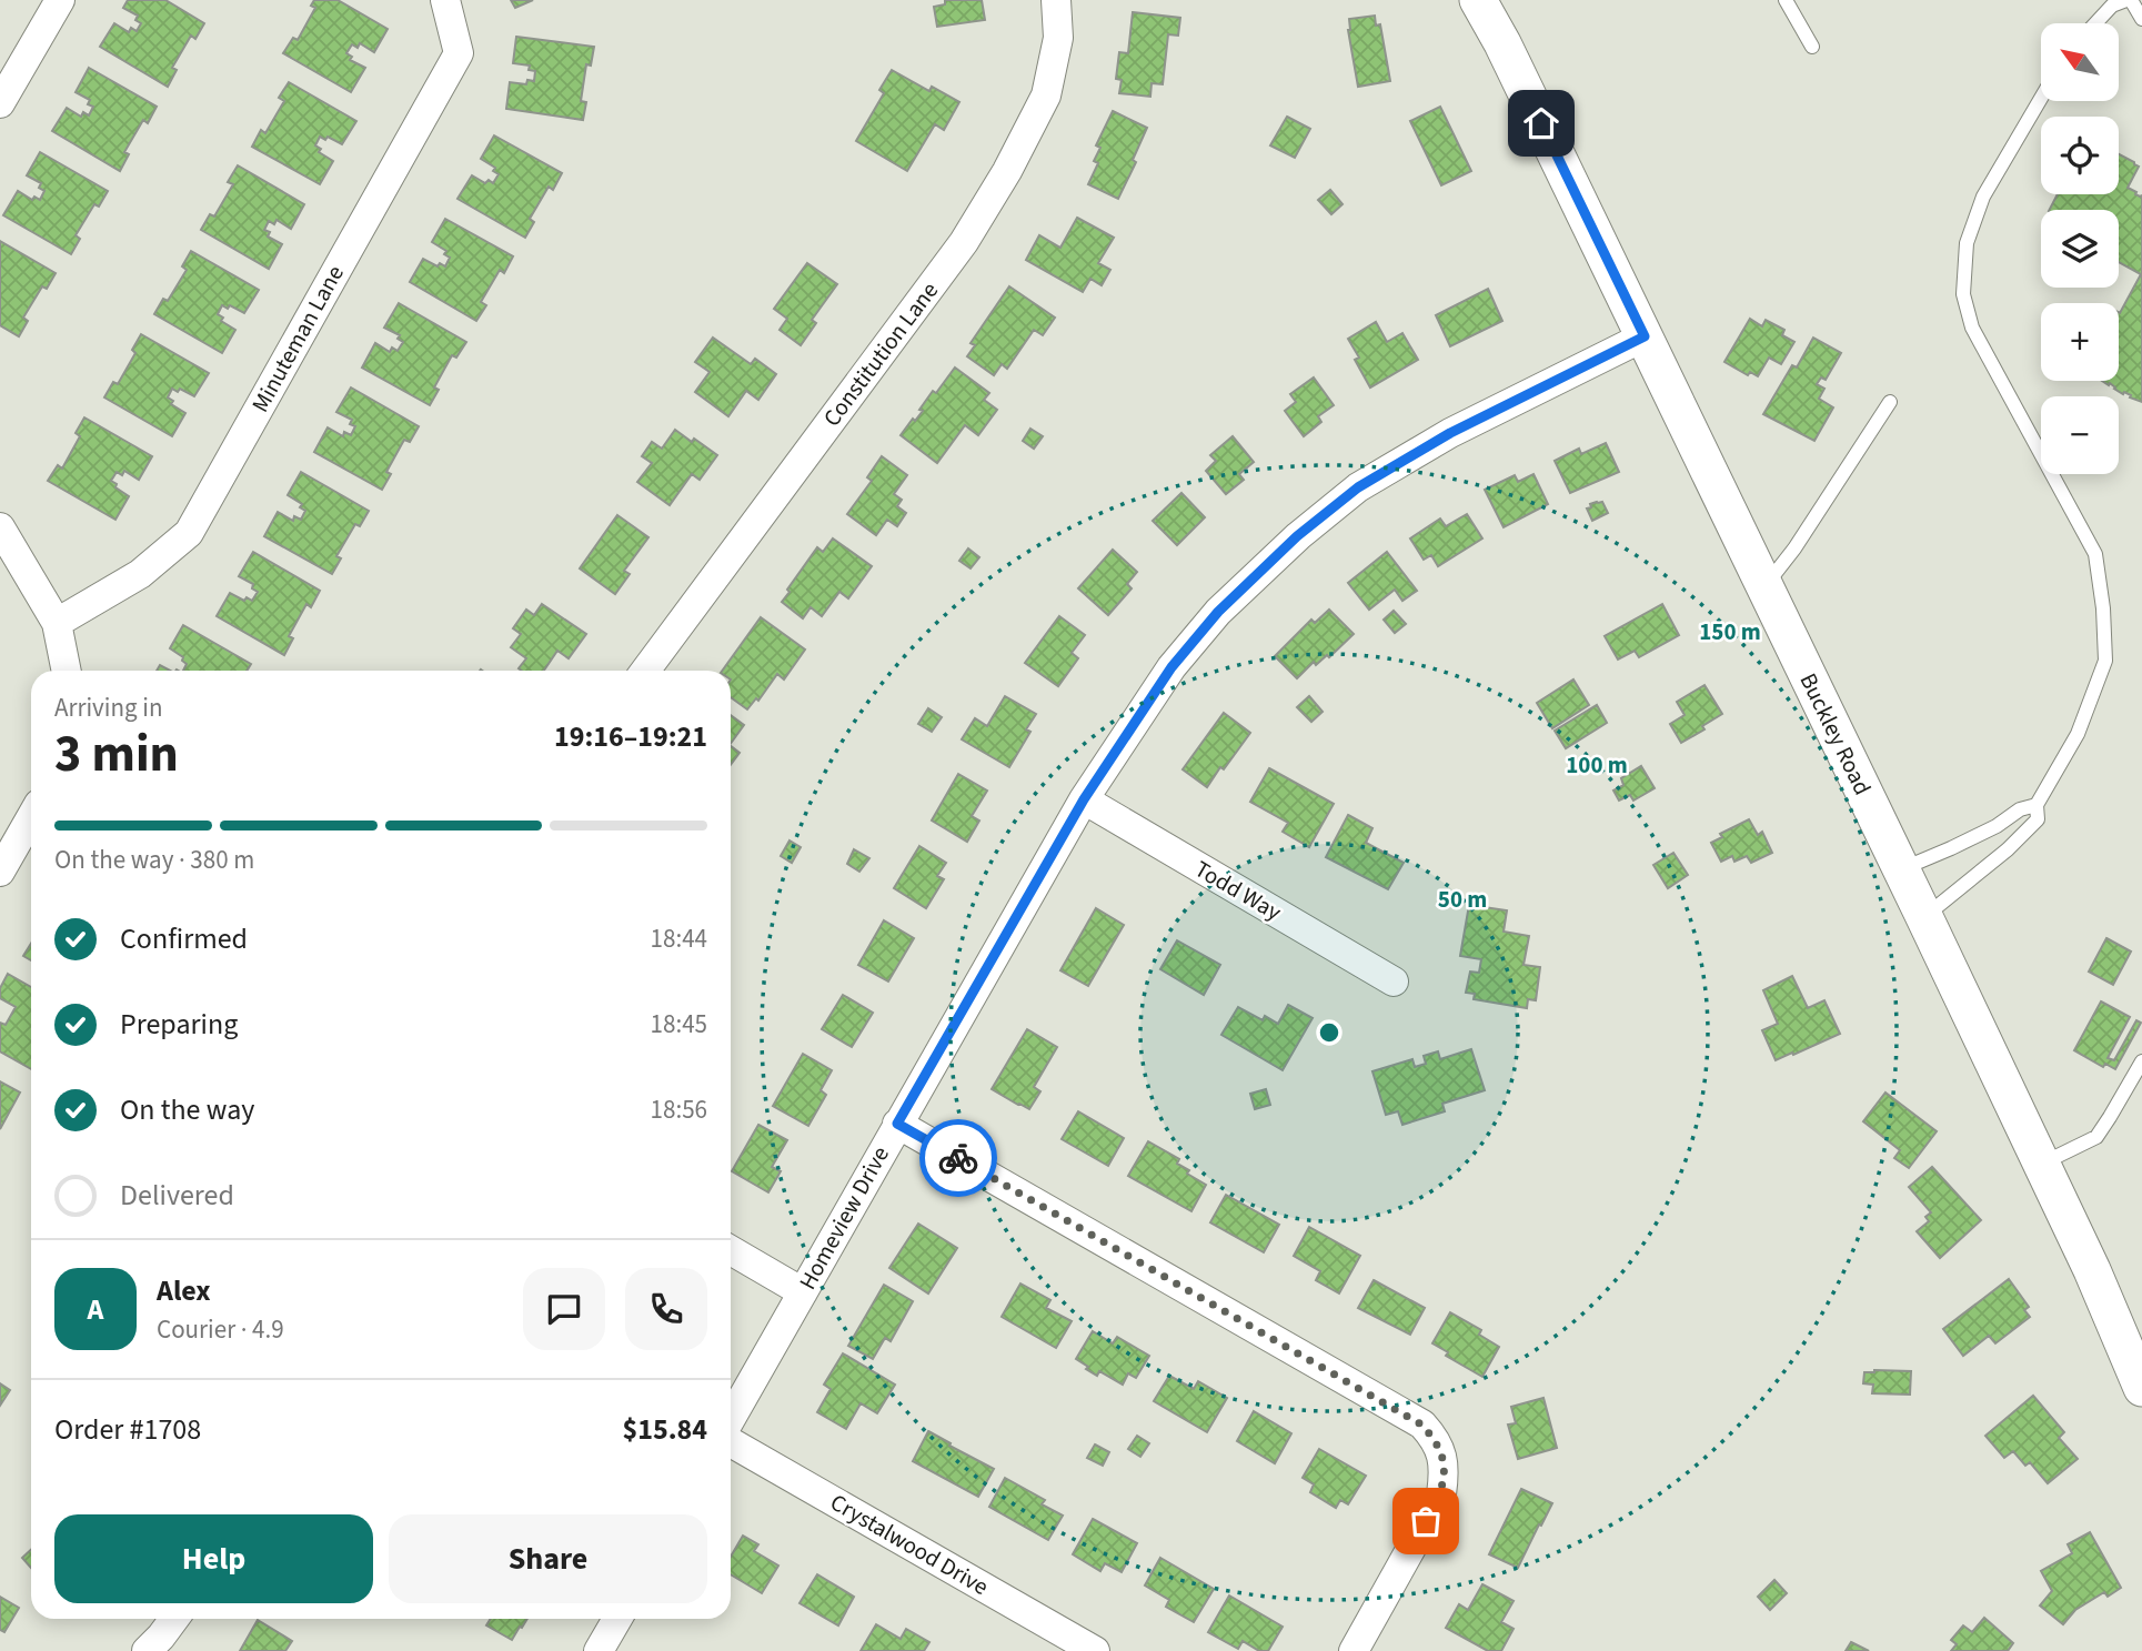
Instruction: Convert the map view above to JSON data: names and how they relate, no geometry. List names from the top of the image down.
{
  "streets": {
    "street": [
      "Minuteman Lane",
      "Constitution Lane",
      "Buckley Road",
      "Todd Way",
      "Homeview Drive",
      "Crystalwood Drive"
    ]
  },
  "crossings": [
    ["Buckley Road", "Homeview Drive"],
    ["Todd Way", "Homeview Drive"]
  ],
  "north": "top left",
  "page": {
    "map_buttons": ["+", "−"],
    "heading": ["3 min", "Arriving in", "19:16–19:21"],
    "panel": [
      "Alex",
      "Courier · 4.9",
      "Order #1708",
      "$15.84"
    ],
    "bar": "On the way · 380 m",
    "list": [
      ["Confirmed", "18:44"],
      ["Preparing", "18:45"],
      ["On the way", "18:56"],
      "Delivered"
    ],
    "round": "A",
    "buttons": ["Help", "Share"]
  },
  "rings": ["150 m", "100 m", "50 m"]
}
